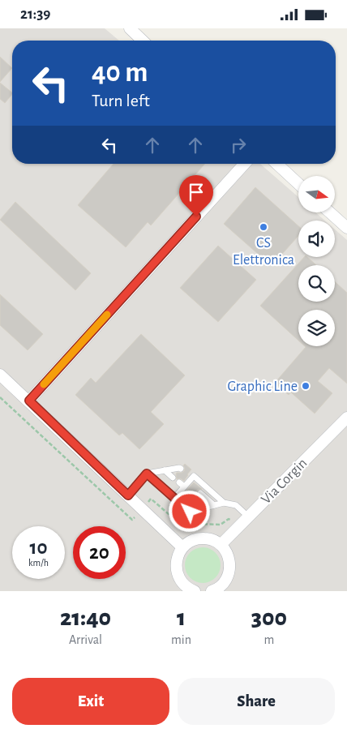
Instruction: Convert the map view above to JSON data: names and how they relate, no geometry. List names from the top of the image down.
{
  "streets": {
    "street": ["Via Corgin"]
  },
  "places": ["CS Elettronica", "Graphic Line"],
  "north": "right",
  "page": {
    "status": "21:39",
    "turn": ["40 m", "Turn left"],
    "speed": "10 km/h",
    "limit": "20",
    "eta": [
      "21:40",
      "Arrival",
      "1",
      "min",
      "300",
      "m"
    ],
    "buttons": ["Exit", "Share"]
  }
}
